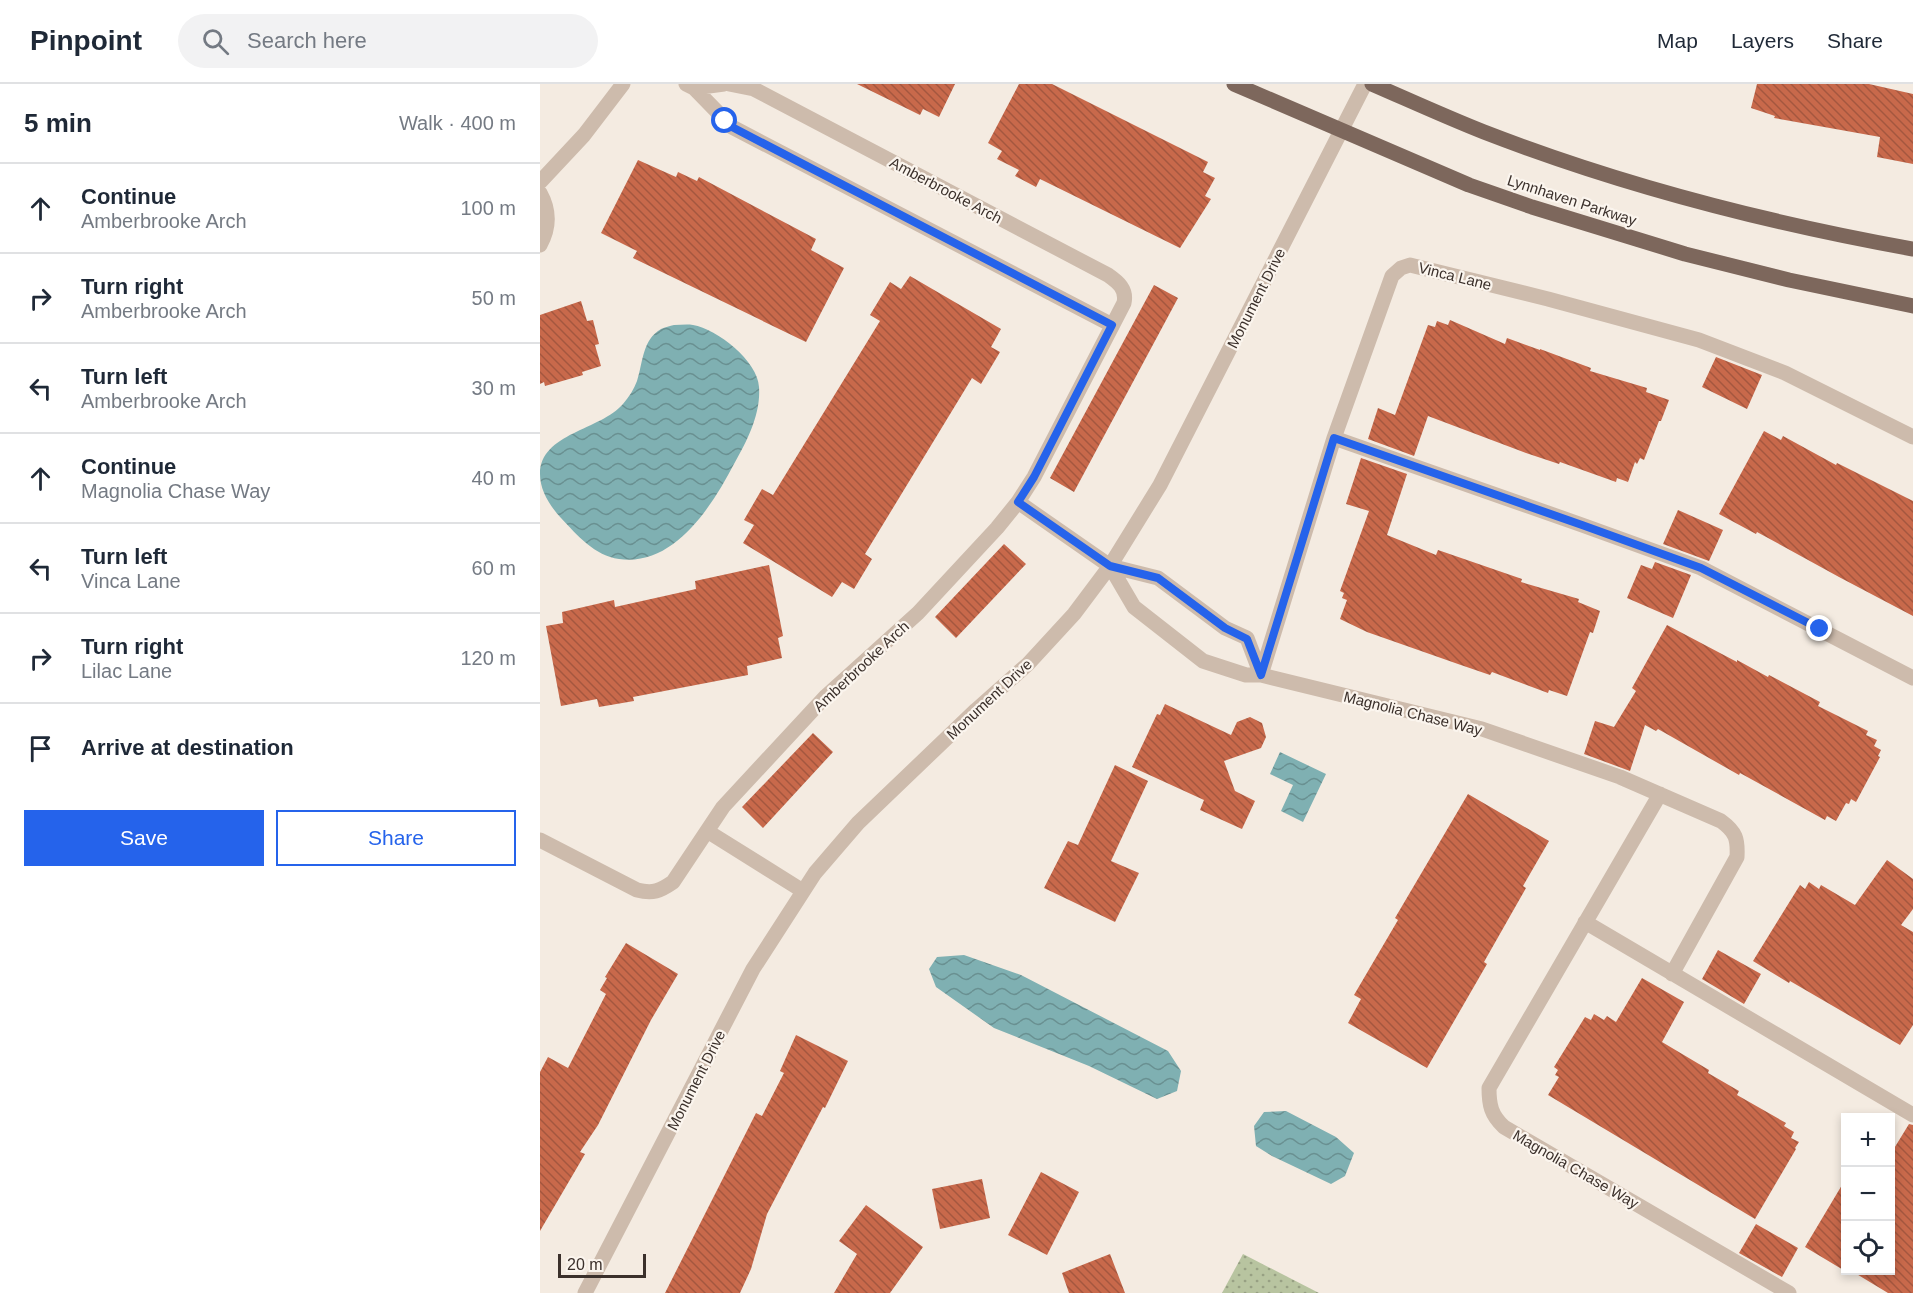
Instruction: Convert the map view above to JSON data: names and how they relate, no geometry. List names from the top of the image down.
{
  "streets": {
    "main road": ["Lynnhaven Parkway"],
    "street": [
      "Amberbrooke Arch",
      "Vinca Lane",
      "Monument Drive",
      "Magnolia Chase Way"
    ]
  },
  "crossings": [
    ["Lynnhaven Parkway", "Monument Drive"],
    ["Vinca Lane", "Magnolia Chase Way"],
    ["Monument Drive", "Magnolia Chase Way"]
  ],
  "scale_bar": "20 m",
  "page": {
    "header": "Pinpoint",
    "search": "Search here",
    "nav": ["Map", "Layers", "Share"],
    "heading": ["5 min", "Walk · 400 m"],
    "list": [
      ["Continue", "Amberbrooke Arch", "100 m"],
      ["Turn right", "Amberbrooke Arch", "50 m"],
      ["Turn left", "Amberbrooke Arch", "30 m"],
      ["Continue", "Magnolia Chase Way", "40 m"],
      ["Turn left", "Vinca Lane", "60 m"],
      ["Turn right", "Lilac Lane", "120 m"],
      "Arrive at destination"
    ],
    "buttons": ["Save", "Share"],
    "map_buttons": ["+", "−"],
    "scale": "20 m"
  }
}
